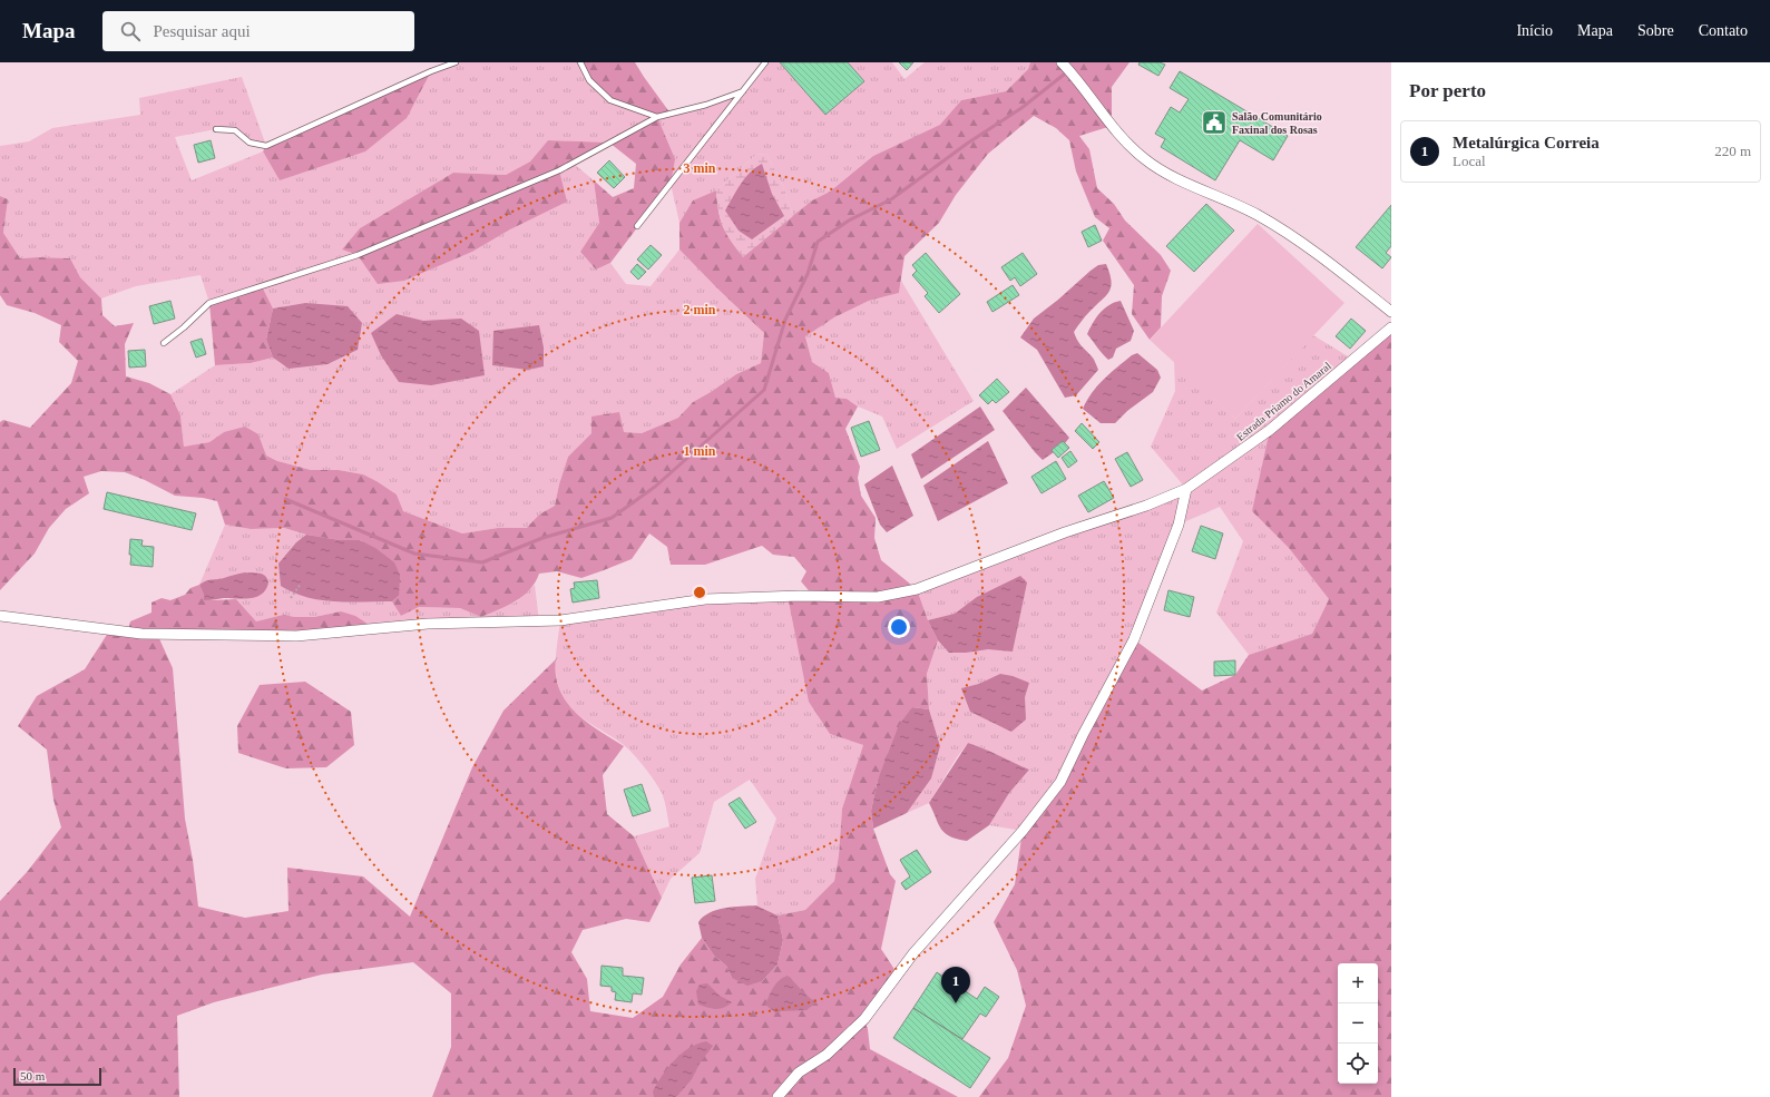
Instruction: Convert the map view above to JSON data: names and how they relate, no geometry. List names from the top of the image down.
{
  "streets": {
    "street": ["Estrada Priamo do Amaral"]
  },
  "places": {
    "public building": ["Salão Comunitário Faxinal dos Rosas"]
  },
  "scale_bar": "50 m",
  "page": {
    "header": "Mapa",
    "search": "Pesquisar aqui",
    "nav": [
      "Início",
      "Mapa",
      "Sobre",
      "Contato"
    ],
    "heading": "Por perto",
    "list": [
      {
        "mark": "1",
        "name": "Metalúrgica Correia",
        "note": "Local",
        "value": "220 m"
      }
    ],
    "map_buttons": ["+", "−"],
    "pins": "1",
    "scale": "50 m"
  },
  "rings": ["3 min", "2 min", "1 min"]
}
